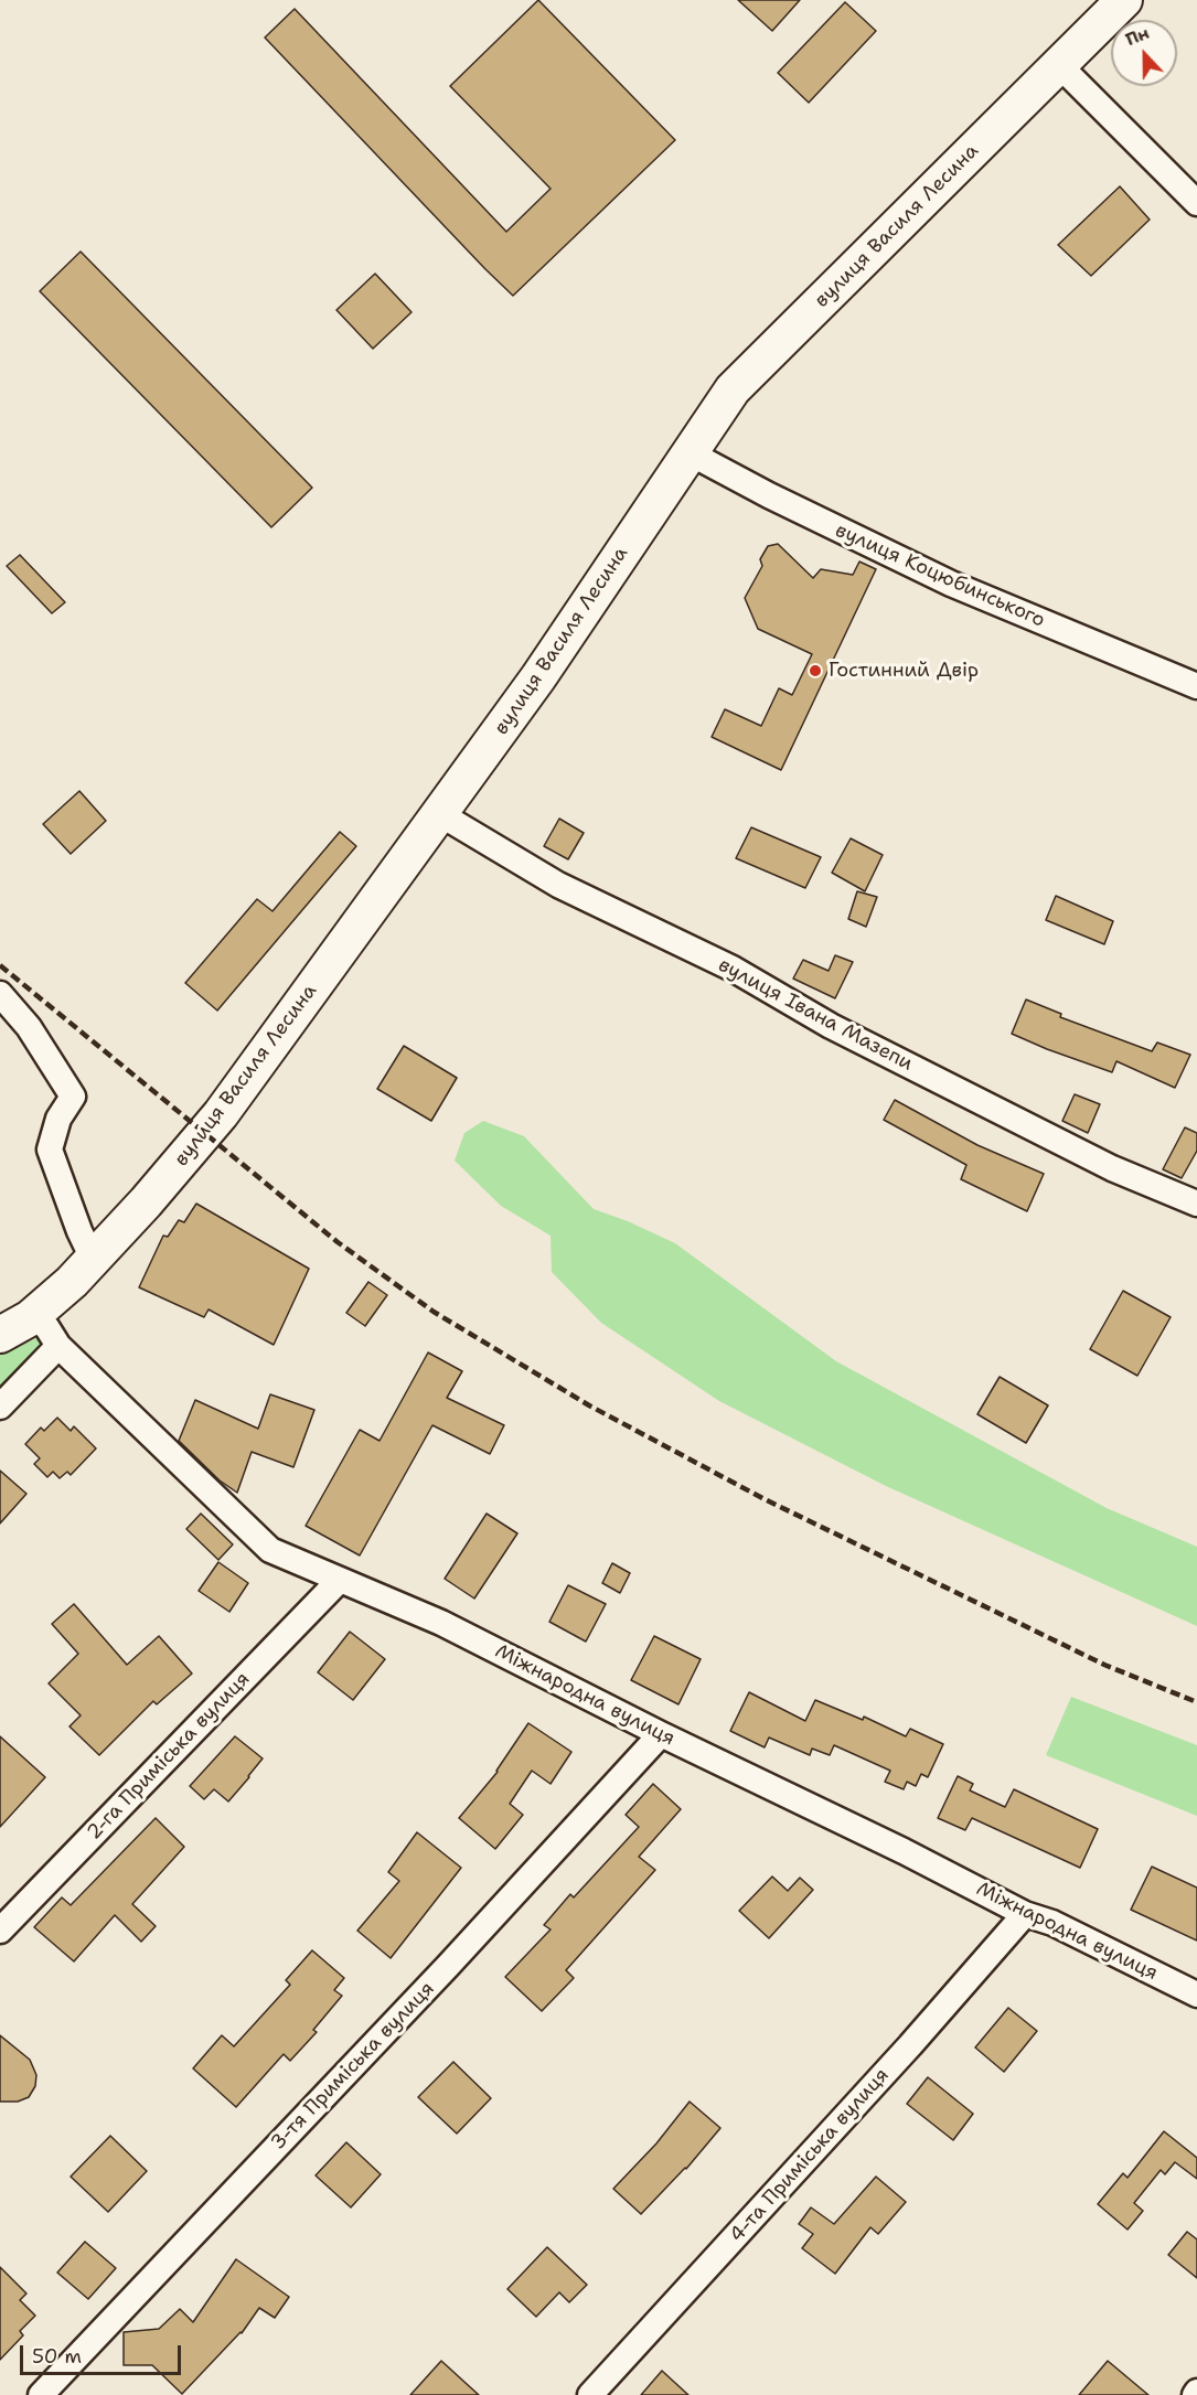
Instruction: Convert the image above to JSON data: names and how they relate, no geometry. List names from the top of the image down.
{
  "streets": {
    "street": [
      "вулиця Василя Лесина",
      "вулиця Коцюбинського",
      "вулиця Івана Мазепи",
      "Міжнародна вулиця",
      "2-га Приміська вулиця",
      "3-тя Приміська вулиця",
      "4-та Приміська вулиця"
    ]
  },
  "crossings": [
    ["вулиця Василя Лесина", "вулиця Коцюбинського"],
    ["вулиця Василя Лесина", "вулиця Івана Мазепи"],
    ["вулиця Василя Лесина", "Міжнародна вулиця"],
    ["Міжнародна вулиця", "2-га Приміська вулиця"],
    ["Міжнародна вулиця", "3-тя Приміська вулиця"],
    ["Міжнародна вулиця", "4-та Приміська вулиця"]
  ],
  "places": ["Гостинний Двір"],
  "scale_bar": "50 m",
  "north": "top"
}
